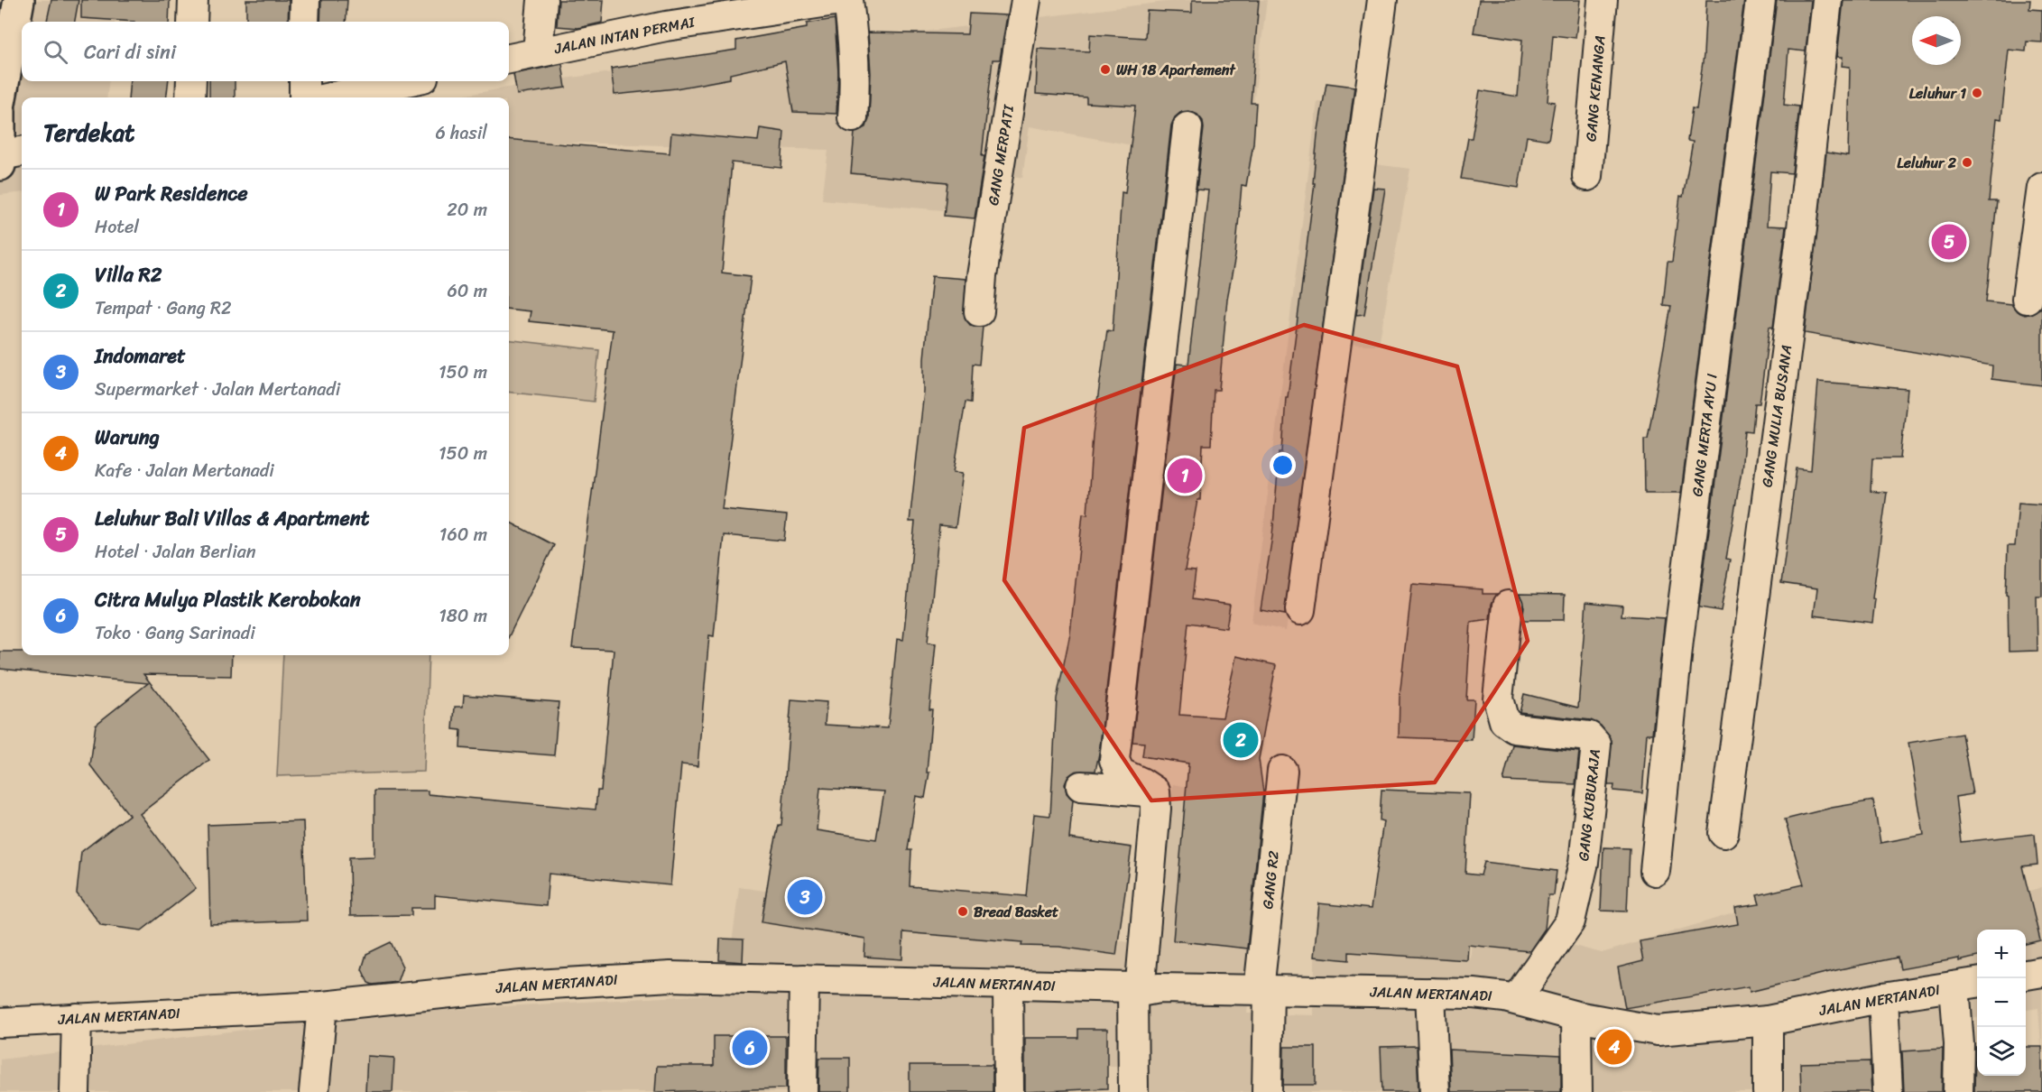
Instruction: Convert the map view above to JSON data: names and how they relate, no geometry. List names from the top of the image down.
{
  "streets": {
    "street": [
      "JALAN INTAN PERMAI",
      "GANG KENANGA",
      "GANG MERPATI",
      "GANG MULIA BUSANA",
      "GANG MERTA AYU I",
      "GANG KUBURAJA",
      "GANG R2",
      "JALAN MERTANADI"
    ]
  },
  "crossings": [
    ["GANG KUBURAJA", "JALAN MERTANADI"],
    ["GANG R2", "JALAN MERTANADI"]
  ],
  "places": [
    "WH 18 Apartement",
    "Leluhur 1",
    "Leluhur 2",
    "Bread Basket"
  ],
  "north": "left",
  "page": {
    "search": "Cari di sini",
    "heading": ["Terdekat", "6 hasil"],
    "list": [
      {
        "mark": "1",
        "name": "W Park Residence",
        "note": "Hotel",
        "value": "20 m"
      },
      {
        "mark": "2",
        "name": "Villa R2",
        "note": "Tempat · Gang R2",
        "value": "60 m"
      },
      {
        "mark": "3",
        "name": "Indomaret",
        "note": "Supermarket · Jalan Mertanadi",
        "value": "150 m"
      },
      {
        "mark": "4",
        "name": "Warung",
        "note": "Kafe · Jalan Mertanadi",
        "value": "150 m"
      },
      {
        "mark": "5",
        "name": "Leluhur Bali Villas & Apartment",
        "note": "Hotel · Jalan Berlian",
        "value": "160 m"
      },
      {
        "mark": "6",
        "name": "Citra Mulya Plastik Kerobokan",
        "note": "Toko · Gang Sarinadi",
        "value": "180 m"
      }
    ],
    "pins": [
      "5",
      "1",
      "2",
      "3",
      "4",
      "6"
    ],
    "map_buttons": ["+", "−"]
  }
}
